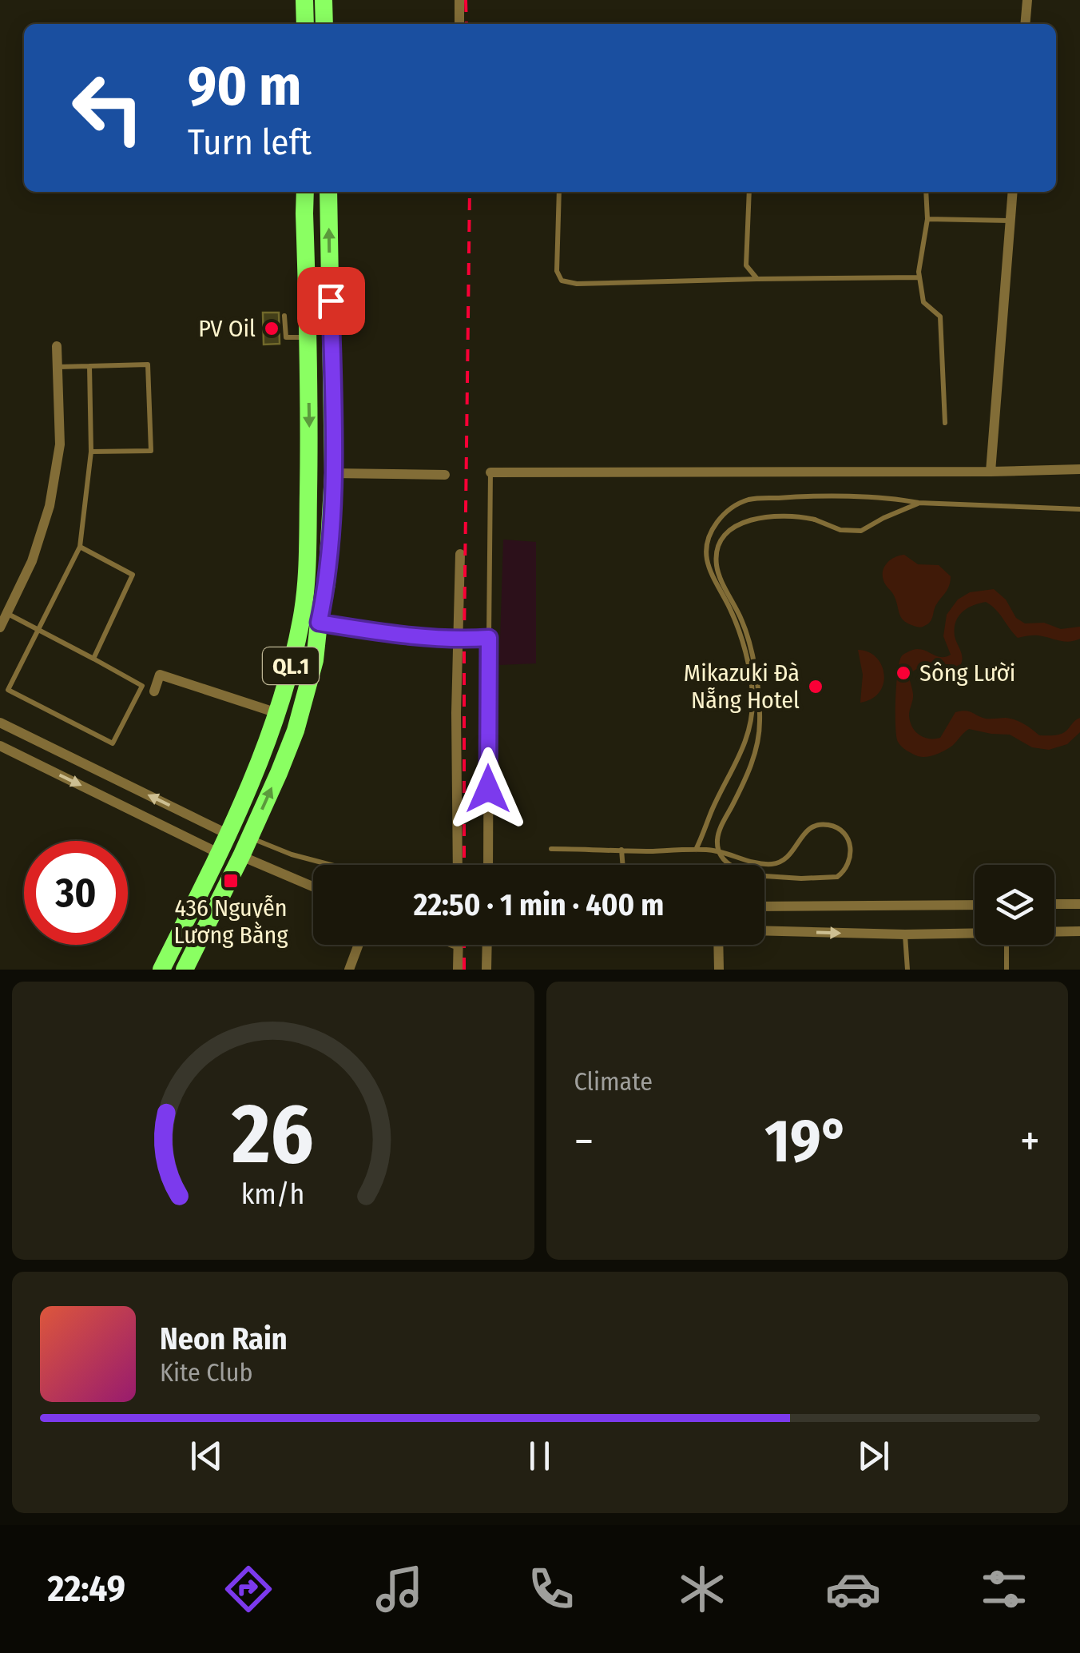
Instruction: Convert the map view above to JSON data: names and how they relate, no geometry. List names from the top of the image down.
{
  "streets": {
    "highway": ["QL.1"]
  },
  "places": {
    "other": ["PV Oil", "Sông Lười", "Mikazuki Đà Nẵng Hotel"],
    "transit": ["436 Nguyễn Lương Bằng"]
  },
  "page": {
    "turn": ["90 m", "Turn left"],
    "limit": "30",
    "trip": "22:50 · 1 min · 400 m",
    "tile": "Climate",
    "heat": ["−", "19°", "+"],
    "song": ["Neon Rain", "Kite Club"],
    "tabs": "22:49",
    "gauge": ["26", "km/h"]
  }
}
